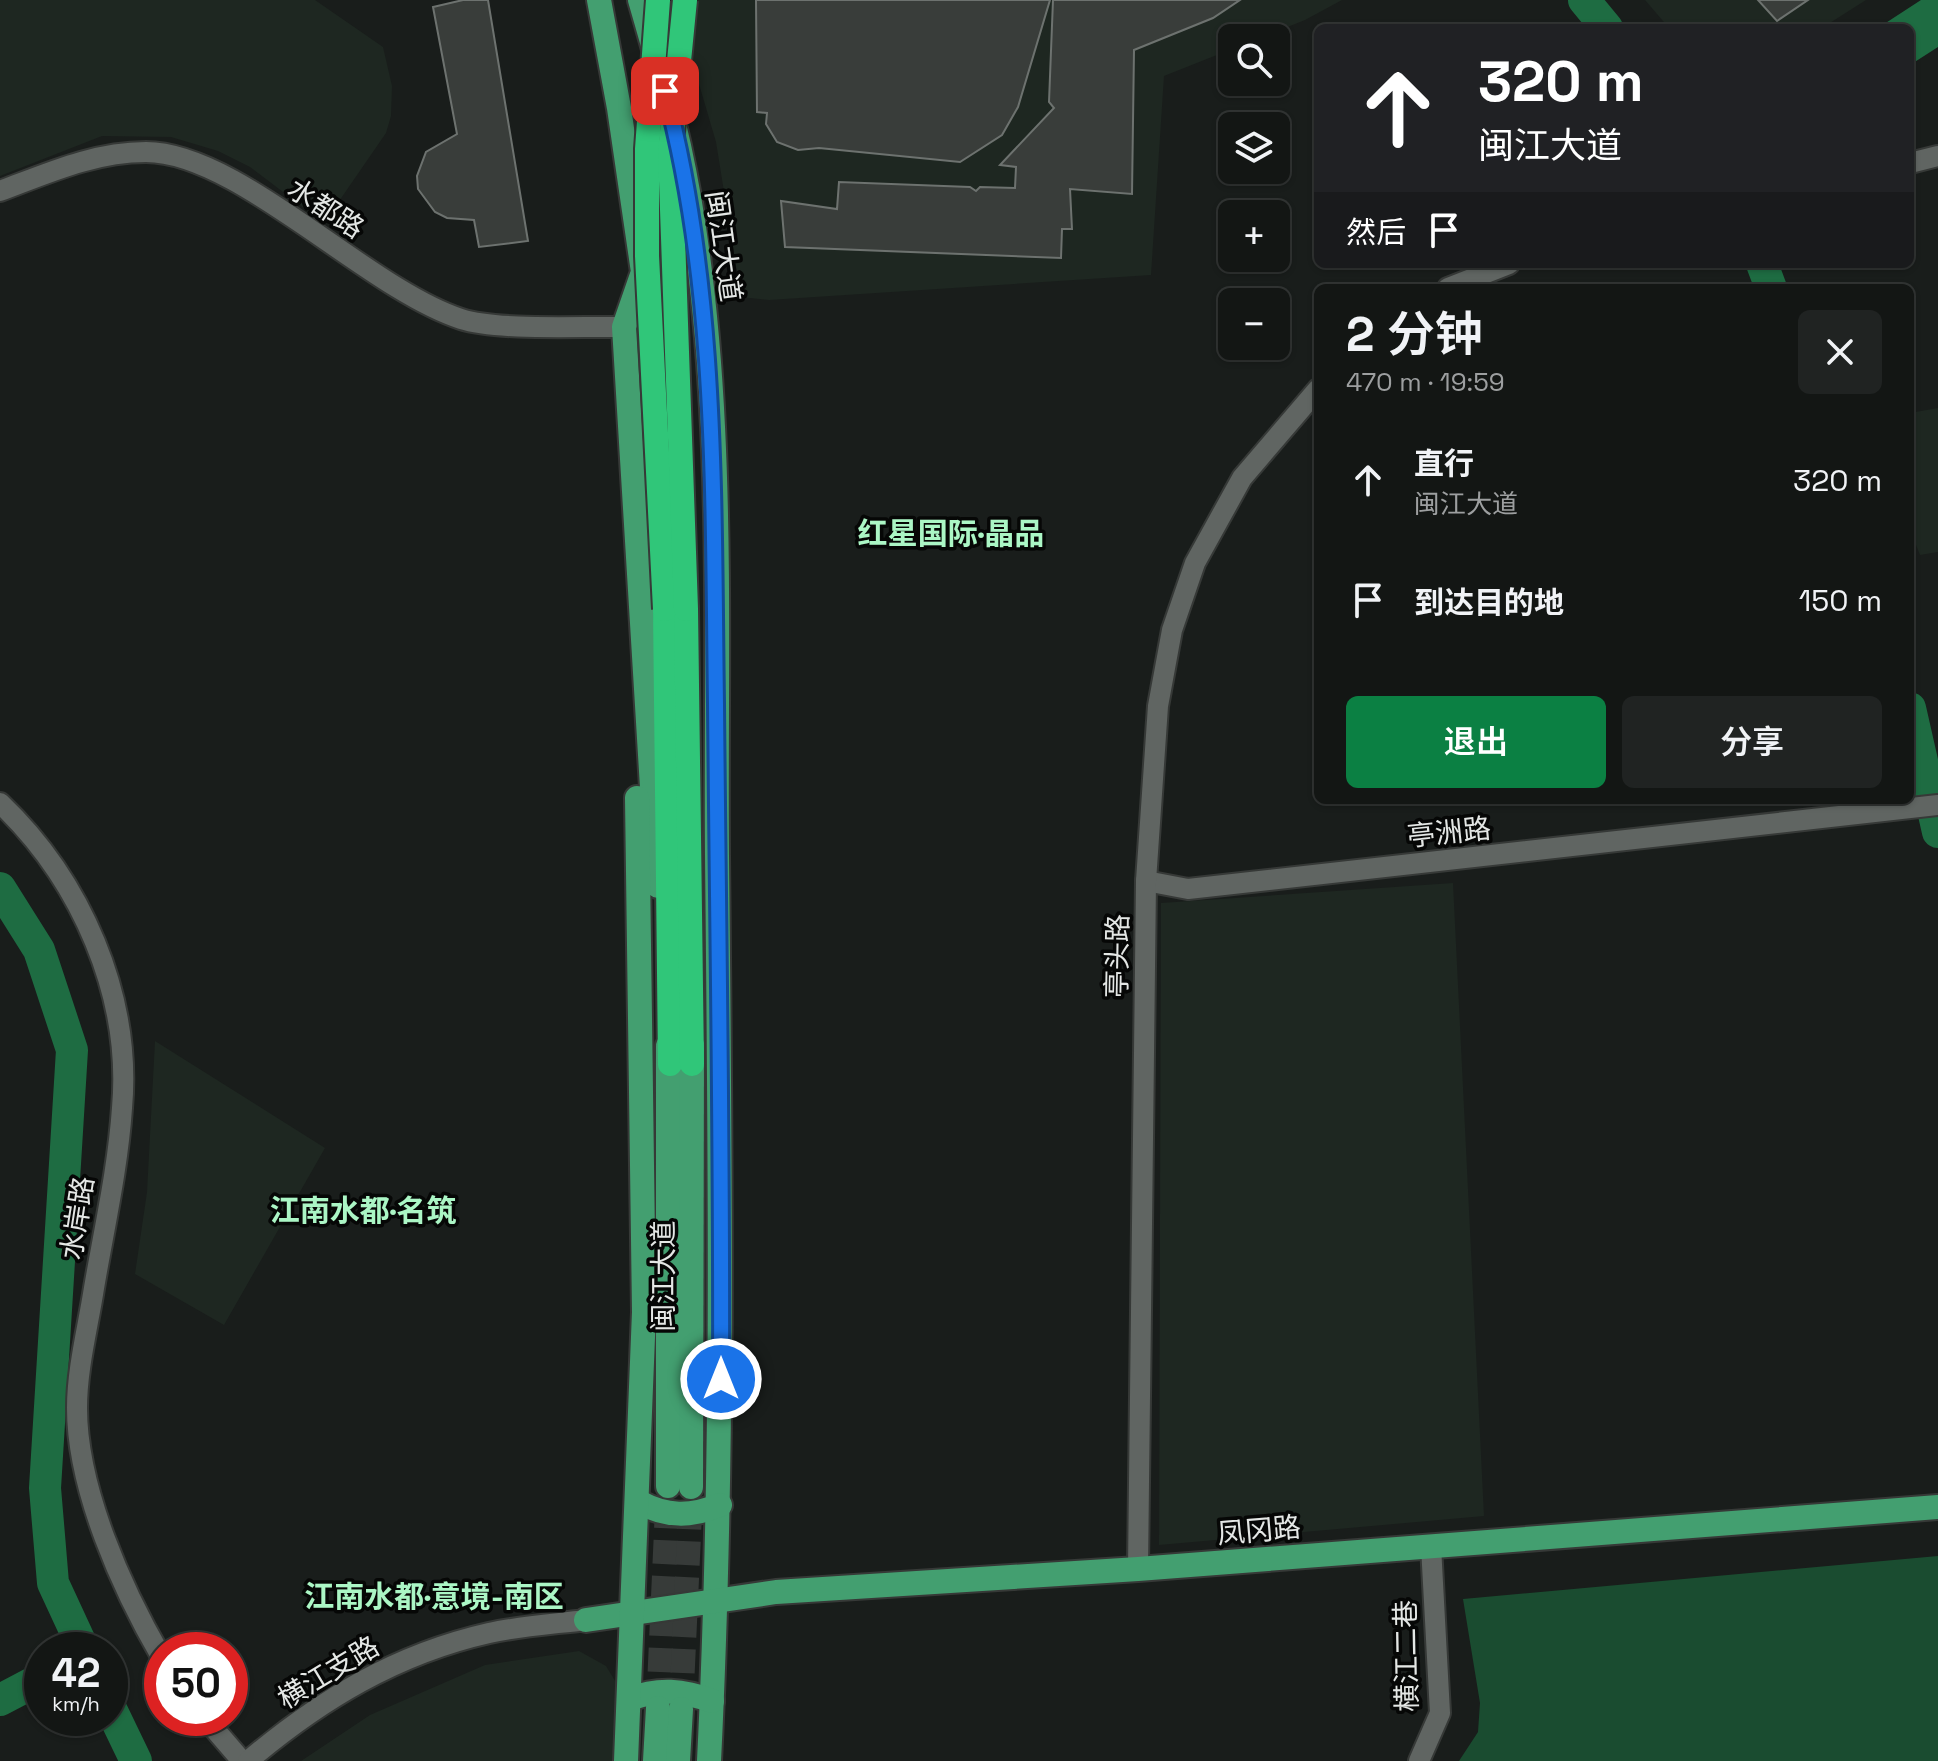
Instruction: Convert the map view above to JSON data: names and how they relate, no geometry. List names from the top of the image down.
{
  "streets": {
    "main road": ["闽江大道", "凤冈路"],
    "street": [
      "水都路",
      "亭洲路",
      "亭头路",
      "水岸路",
      "横江二巷",
      "横江支路"
    ]
  },
  "crossings": [
    ["亭洲路", "亭头路"],
    ["亭头路", "凤冈路"],
    ["凤冈路", "横江二巷"],
    ["凤冈路", "横江支路"]
  ],
  "districts": ["红星国际·晶品", "江南水都·名筑", "江南水都·意境-南区"],
  "page": {
    "map_buttons": ["+", "−"],
    "turn": ["320 m", "闽江大道"],
    "then": "然后",
    "heading": ["2 分钟", "470 m · 19:59"],
    "list": [
      {
        "name": "直行",
        "note": "闽江大道",
        "value": "320 m"
      },
      {
        "name": "到达目的地",
        "value": "150 m"
      }
    ],
    "buttons": ["退出", "分享"],
    "speed": "42 km/h",
    "limit": "50"
  }
}
